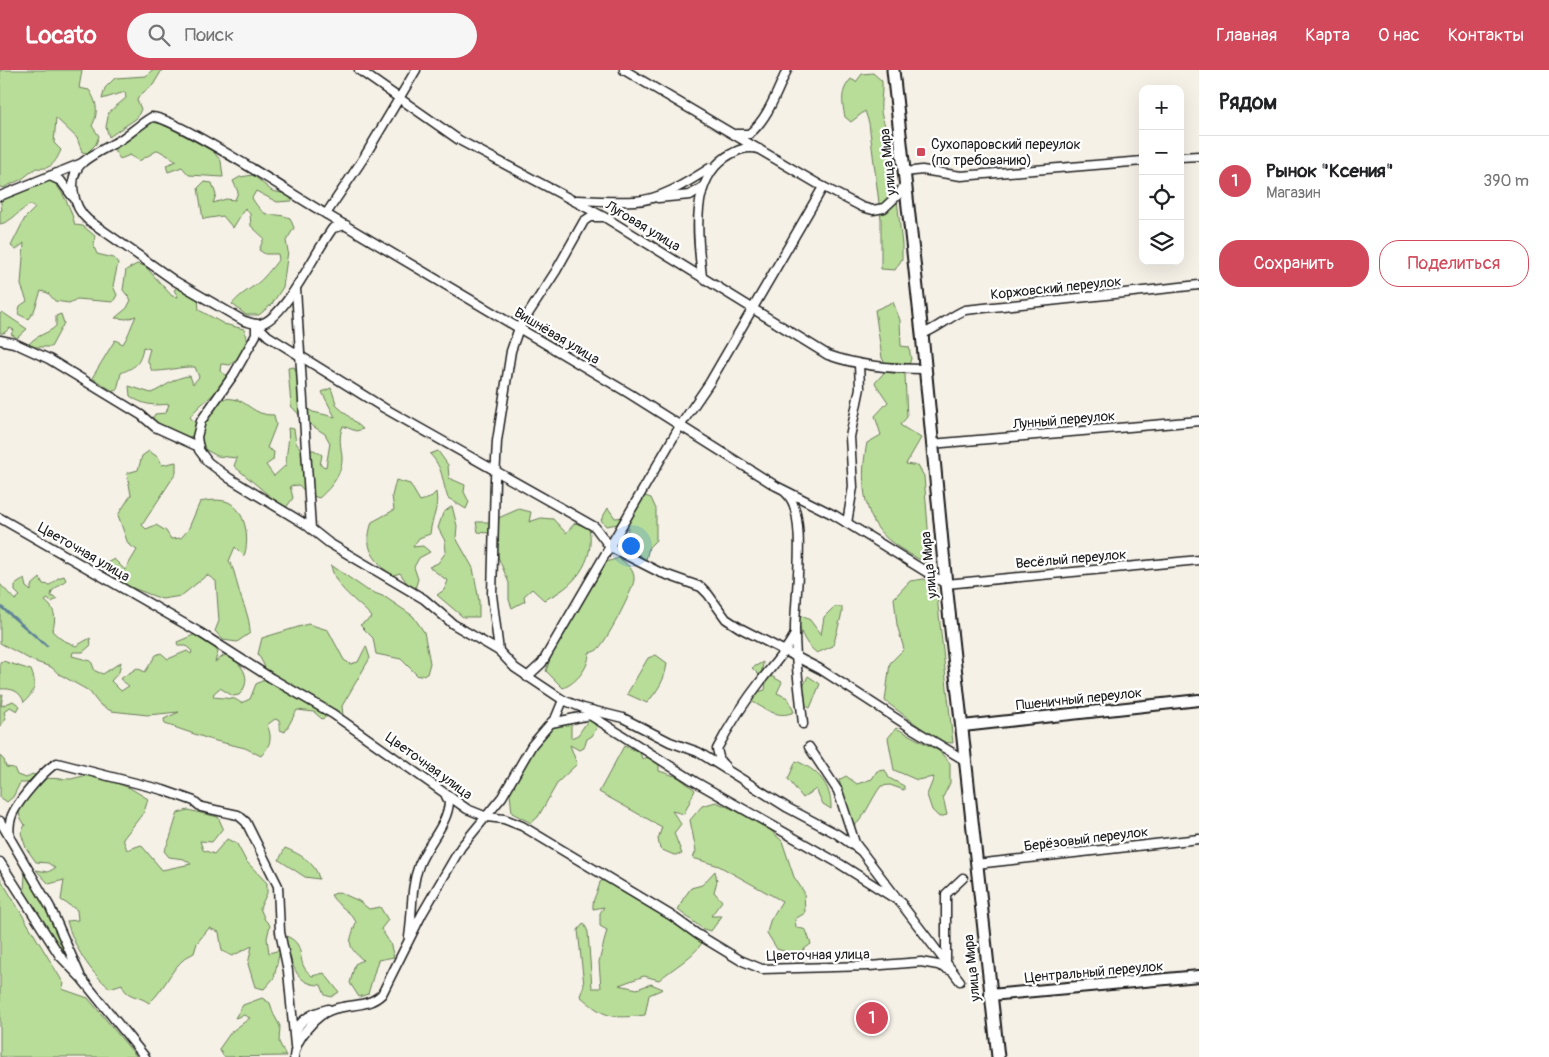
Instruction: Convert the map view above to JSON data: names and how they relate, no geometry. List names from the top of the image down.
{
  "streets": {
    "main road": ["улица Мира"],
    "street": [
      "Луговая улица",
      "Коржовский переулок",
      "Вишнёвая улица",
      "Лунный переулок",
      "Цветочная улица",
      "Весёлый переулок",
      "Пшеничный переулок",
      "Берёзовый переулок",
      "Центральный переулок"
    ]
  },
  "crossings": [
    ["улица Мира", "Луговая улица"],
    ["улица Мира", "Коржовский переулок"],
    ["улица Мира", "Вишнёвая улица"],
    ["улица Мира", "Лунный переулок"],
    ["улица Мира", "Весёлый переулок"],
    ["улица Мира", "Пшеничный переулок"],
    ["улица Мира", "Берёзовый переулок"],
    ["улица Мира", "Центральный переулок"],
    ["Вишнёвая улица", "Весёлый переулок"]
  ],
  "places": {
    "transit": ["Сухопаровский переулок (по требованию)"]
  },
  "page": {
    "header": "Locato",
    "search": "Поиск",
    "nav": [
      "Главная",
      "Карта",
      "О нас",
      "Контакты"
    ],
    "heading": "Рядом",
    "map_buttons": ["+", "−"],
    "list": [
      {
        "mark": "1",
        "name": "Рынок \"Ксения\"",
        "note": "Магазин",
        "value": "390 m"
      }
    ],
    "buttons": ["Сохранить", "Поделиться"],
    "pins": "1"
  }
}
